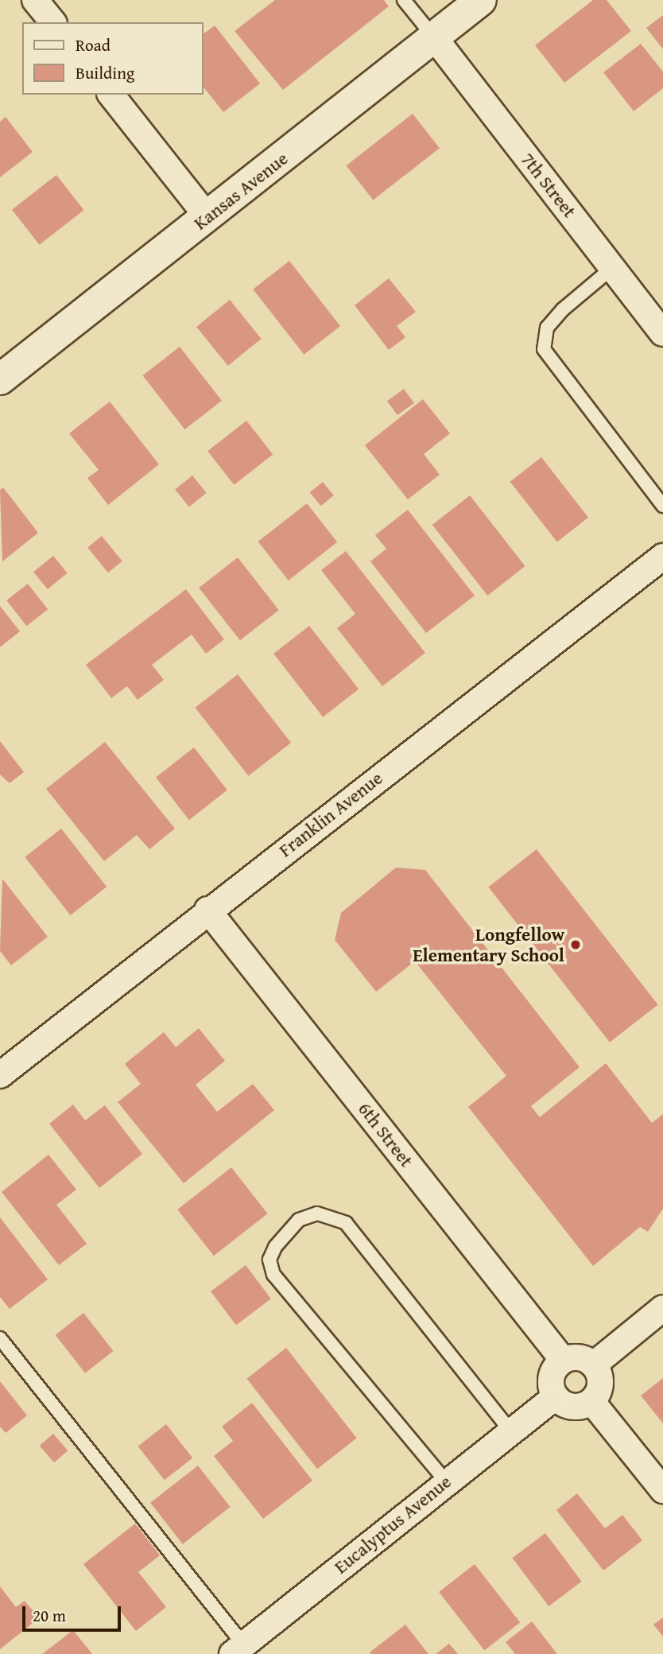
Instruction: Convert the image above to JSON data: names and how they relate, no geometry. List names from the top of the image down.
{
  "streets": {
    "street": [
      "7th Street",
      "Kansas Avenue",
      "Franklin Avenue",
      "6th Street",
      "Eucalyptus Avenue"
    ]
  },
  "crossings": [
    ["7th Street", "Kansas Avenue"],
    ["Franklin Avenue", "6th Street"],
    ["6th Street", "Eucalyptus Avenue"]
  ],
  "places": ["Longfellow Elementary School"],
  "legend": ["Road", "Building"],
  "scale_bar": "20 m"
}
